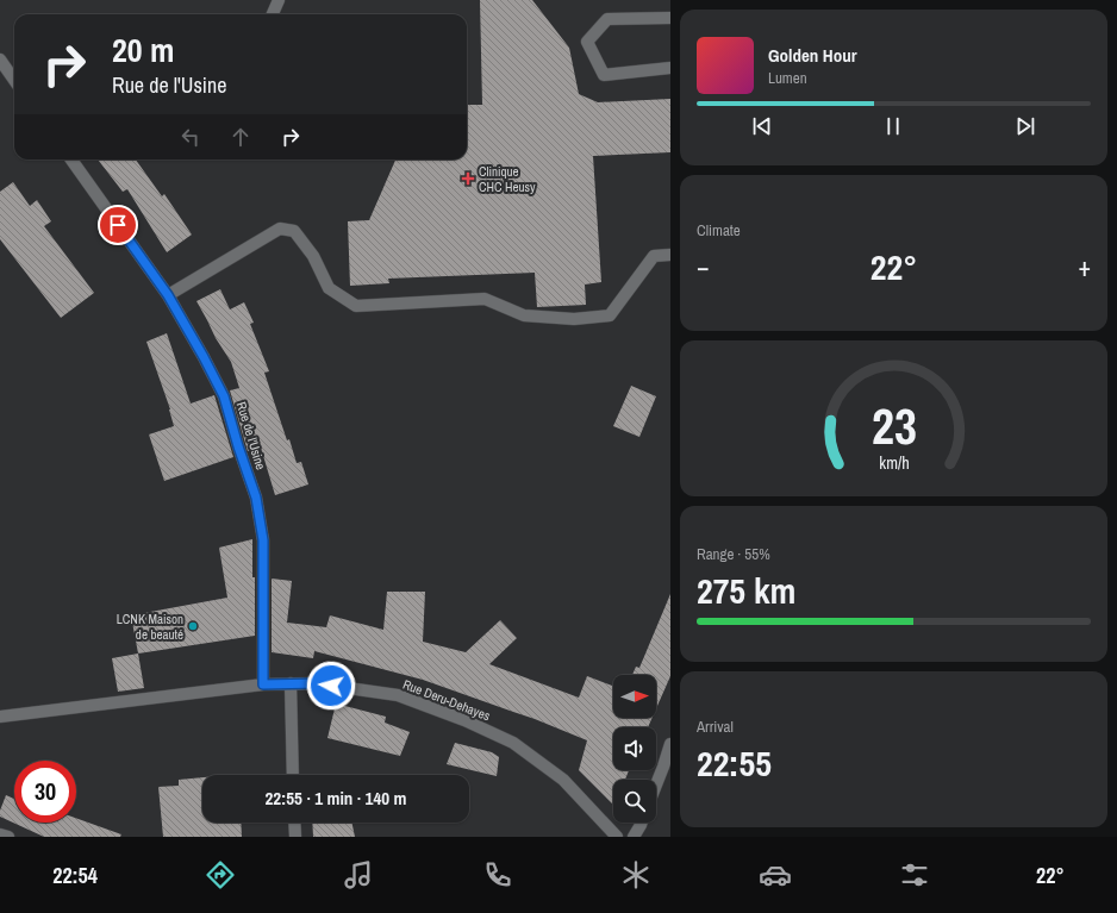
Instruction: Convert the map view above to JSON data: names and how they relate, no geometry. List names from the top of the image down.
{
  "streets": {
    "street": ["Rue de l'Usine", "Rue Deru-Dehayes"]
  },
  "crossings": [
    ["Rue de l'Usine", "Rue Deru-Dehayes"]
  ],
  "places": {
    "health": ["Clinique CHC Heusy"],
    "other": ["LCNK Maison de beauté"]
  },
  "north": "right",
  "page": {
    "turn": ["20 m", "Rue de l'Usine"],
    "song": ["Golden Hour", "Lumen"],
    "tile": [
      "Climate",
      ["Range · 55%", "275 km"],
      ["Arrival", "22:55"]
    ],
    "heat": ["−", "22°", "+"],
    "limit": "30",
    "trip": "22:55 · 1 min · 140 m",
    "tabs": ["22:54", "22°"],
    "gauge": ["23", "km/h"]
  }
}
